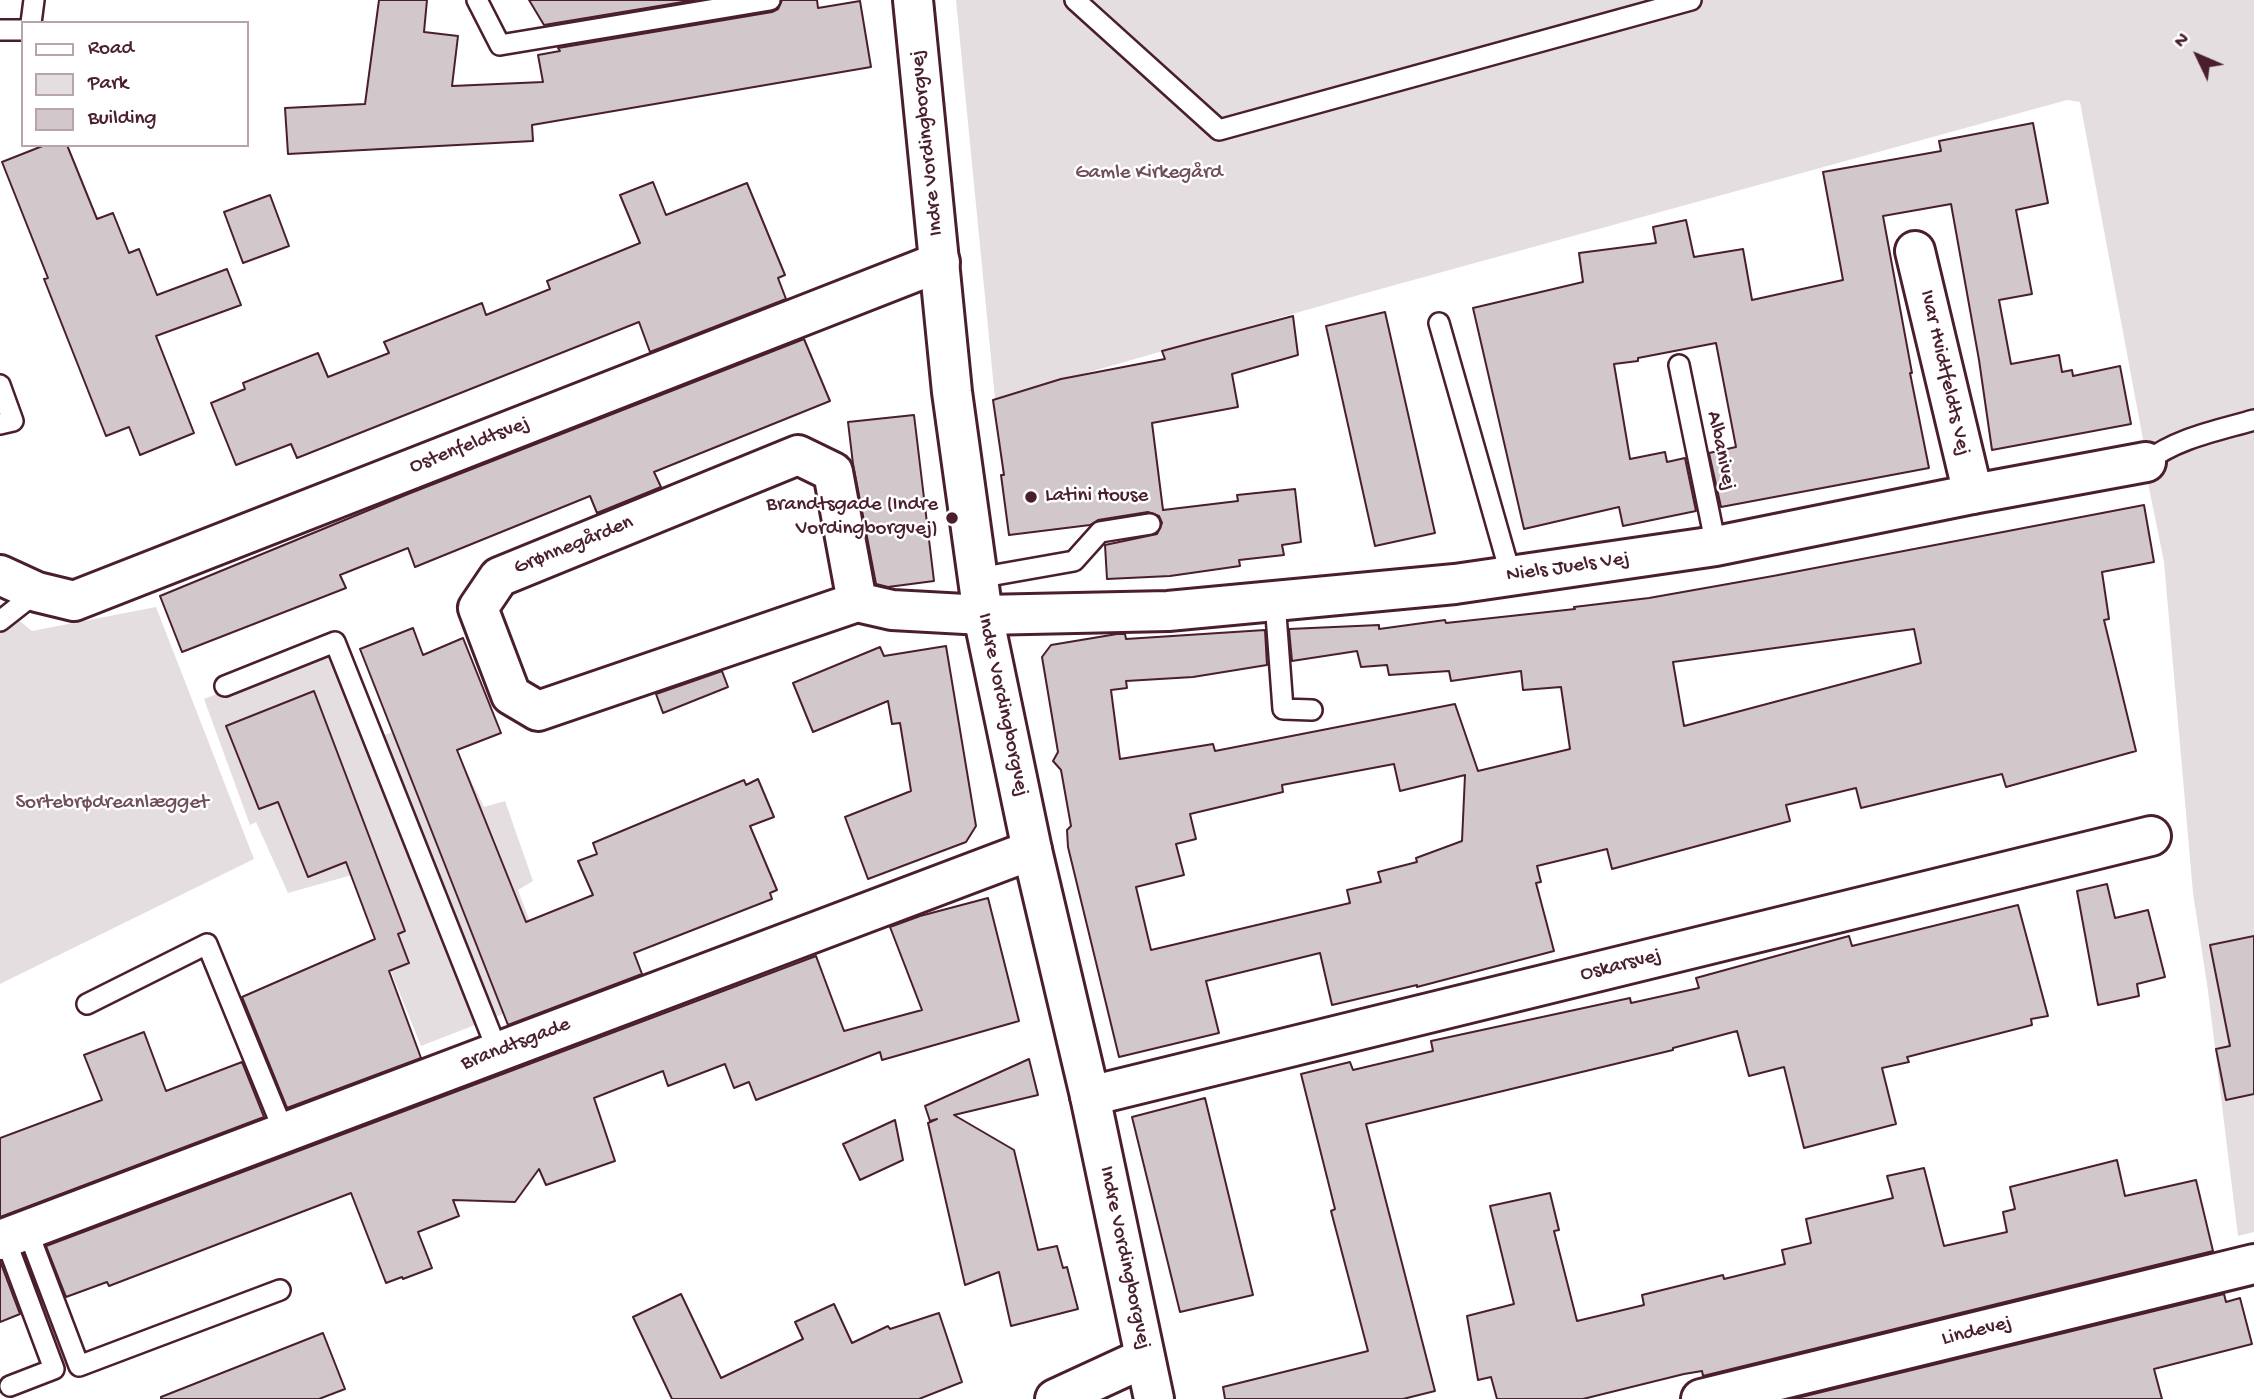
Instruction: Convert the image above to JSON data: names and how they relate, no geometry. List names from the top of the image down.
{
  "streets": {
    "street": [
      "Indre Vordingborgvej",
      "Ivar Hvidtfeldts Vej",
      "Ostenfeldtsvej",
      "Grønnegården",
      "Niels Juels Vej",
      "Oskarsvej",
      "Brandtsgade",
      "Lindevej"
    ],
    "lane": ["Albanivej"]
  },
  "crossings": [
    ["Indre Vordingborgvej", "Ostenfeldtsvej"],
    ["Indre Vordingborgvej", "Niels Juels Vej"],
    ["Indre Vordingborgvej", "Oskarsvej"],
    ["Indre Vordingborgvej", "Brandtsgade"],
    ["Ivar Hvidtfeldts Vej", "Niels Juels Vej"],
    ["Albanivej", "Niels Juels Vej"]
  ],
  "parks": ["Gamle Kirkegård", "Sortebrødreanlægget"],
  "places": ["Latini House", "Brandtsgade (Indre Vordingborgvej)"],
  "legend": ["Road", "Park", "Building"],
  "north": "top left"
}
